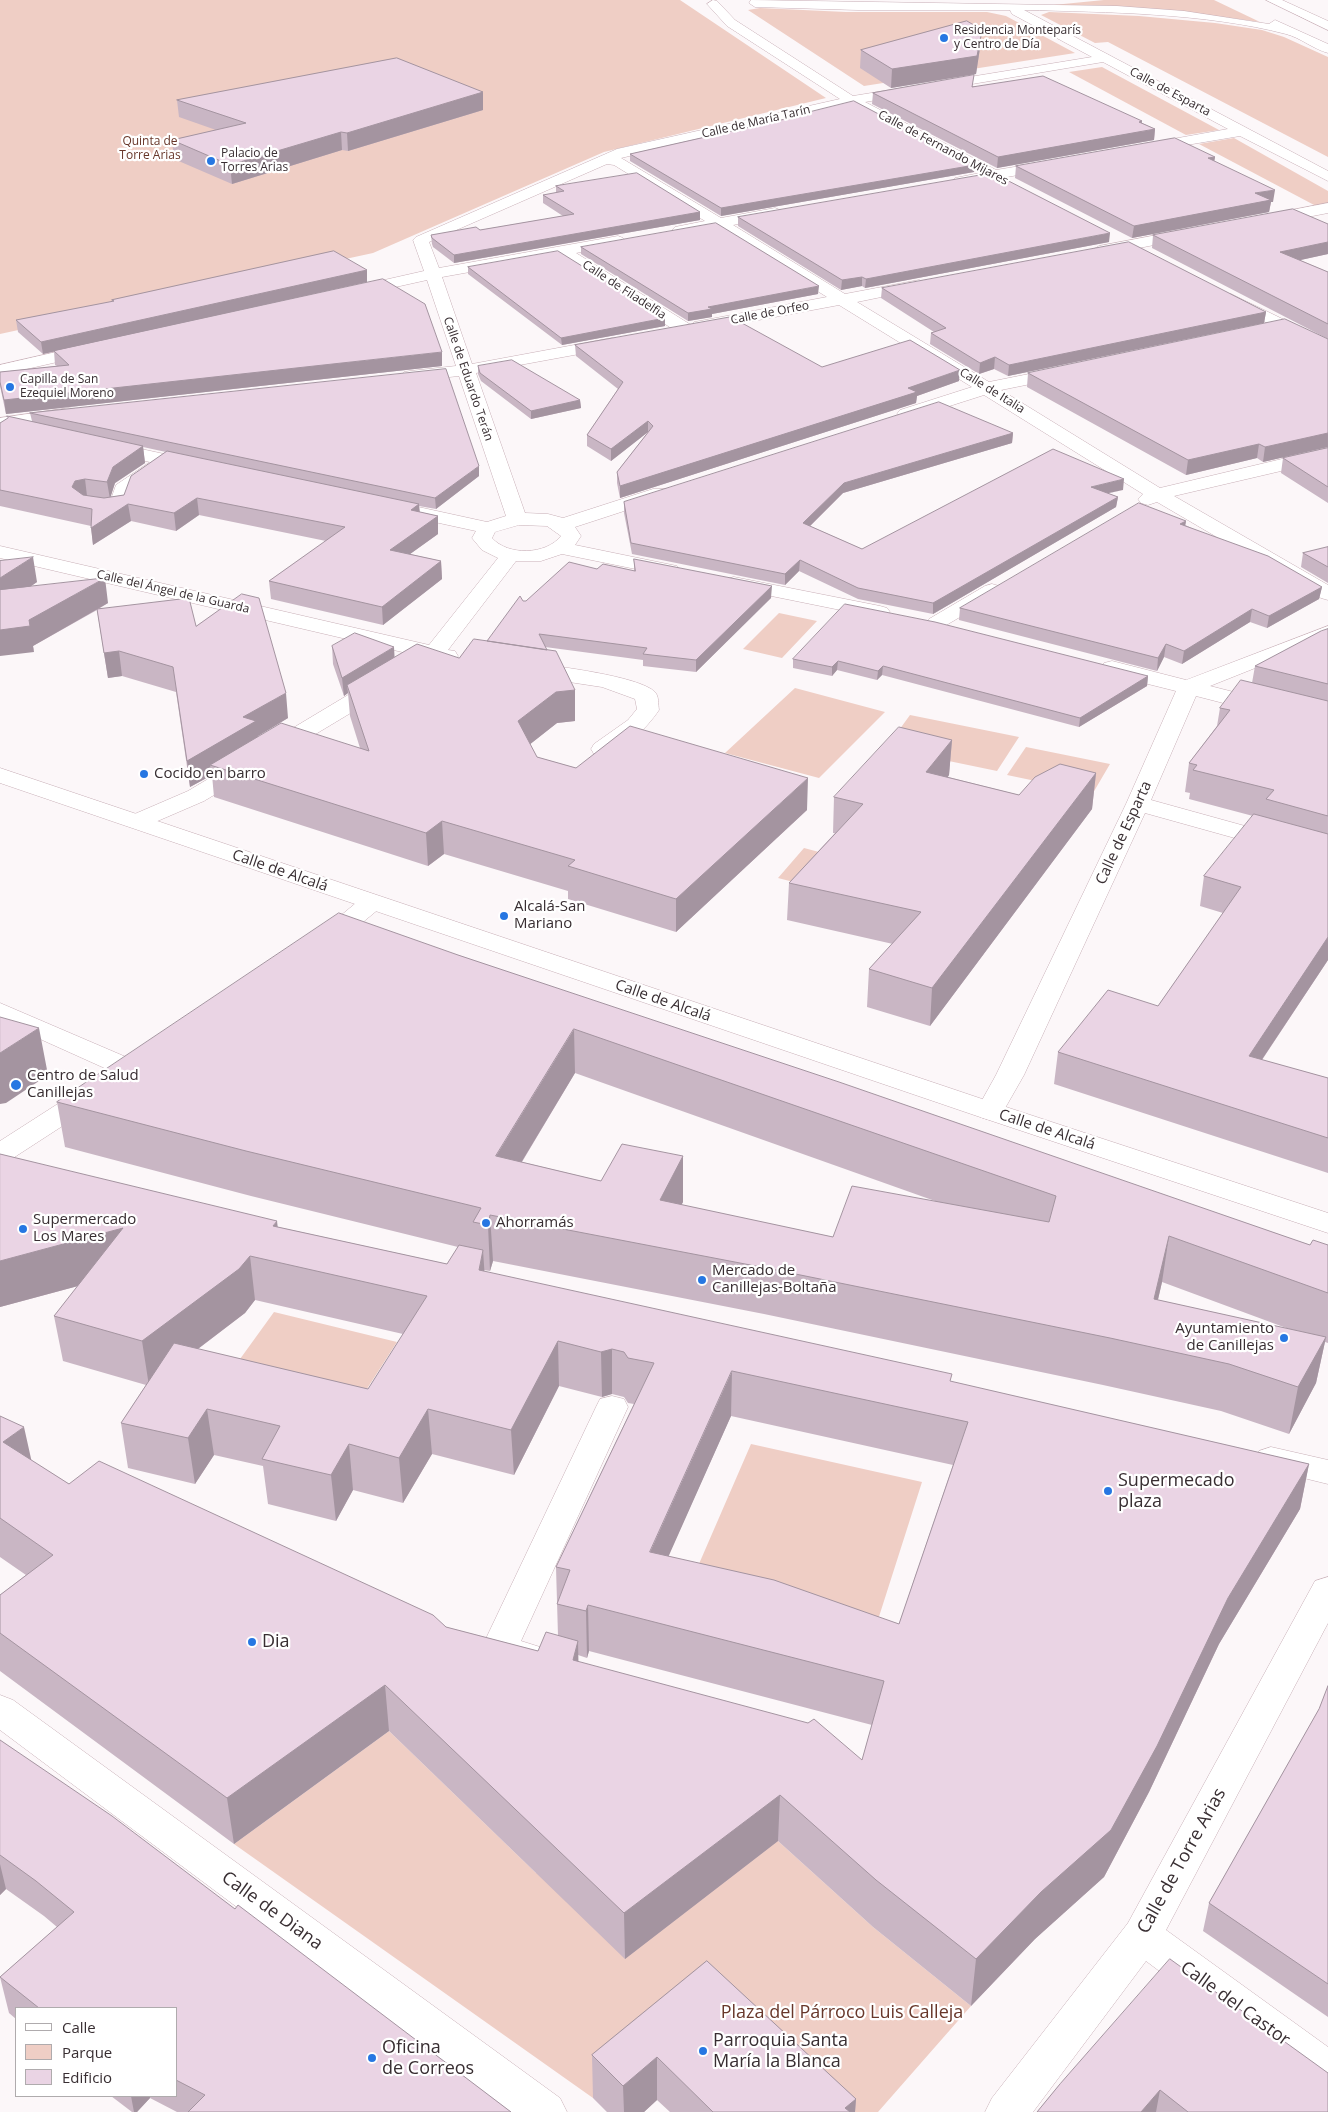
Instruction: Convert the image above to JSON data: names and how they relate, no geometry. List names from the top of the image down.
{
  "streets": {
    "main road": [
      "Calle de Esparta",
      "Calle de María Tarín",
      "Calle de Fernando Mijares",
      "Calle de Filadelfia",
      "Calle de Orfeo",
      "Calle de Eduardo Terán",
      "Calle de Italia",
      "Calle del Ángel de la Guarda",
      "Calle de Alcalá",
      "Calle de Torre Arias",
      "Calle de Diana",
      "Calle del Castor"
    ]
  },
  "crossings": [
    ["Calle de Esparta", "Calle de María Tarín"],
    ["Calle de Esparta", "Calle de Alcalá"],
    ["Calle de María Tarín", "Calle de Fernando Mijares"],
    ["Calle de María Tarín", "Calle de Eduardo Terán"],
    ["Calle de María Tarín", "Calle de Italia"],
    ["Calle de Filadelfia", "Calle de Orfeo"],
    ["Calle de Orfeo", "Calle de Italia"],
    ["Calle de Torre Arias", "Calle del Castor"]
  ],
  "parks": ["Quinta de Torre Arias", "Plaza del Párroco Luis Calleja"],
  "places": [
    "Residencia Monteparís y Centro de Día",
    "Palacio de Torres Arias",
    "Capilla de San Ezequiel Moreno",
    "Cocido en barro",
    "Alcalá-San Mariano",
    "Centro de Salud Canillejas",
    "Ahorramás",
    "Supermercado Los Mares",
    "Mercado de Canillejas-Boltaña",
    "Ayuntamiento de Canillejas",
    "Supermecado plaza",
    "Dia",
    "Parroquia Santa María la Blanca",
    "Oficina de Correos"
  ],
  "legend": ["Calle", "Parque", "Edificio"]
}
